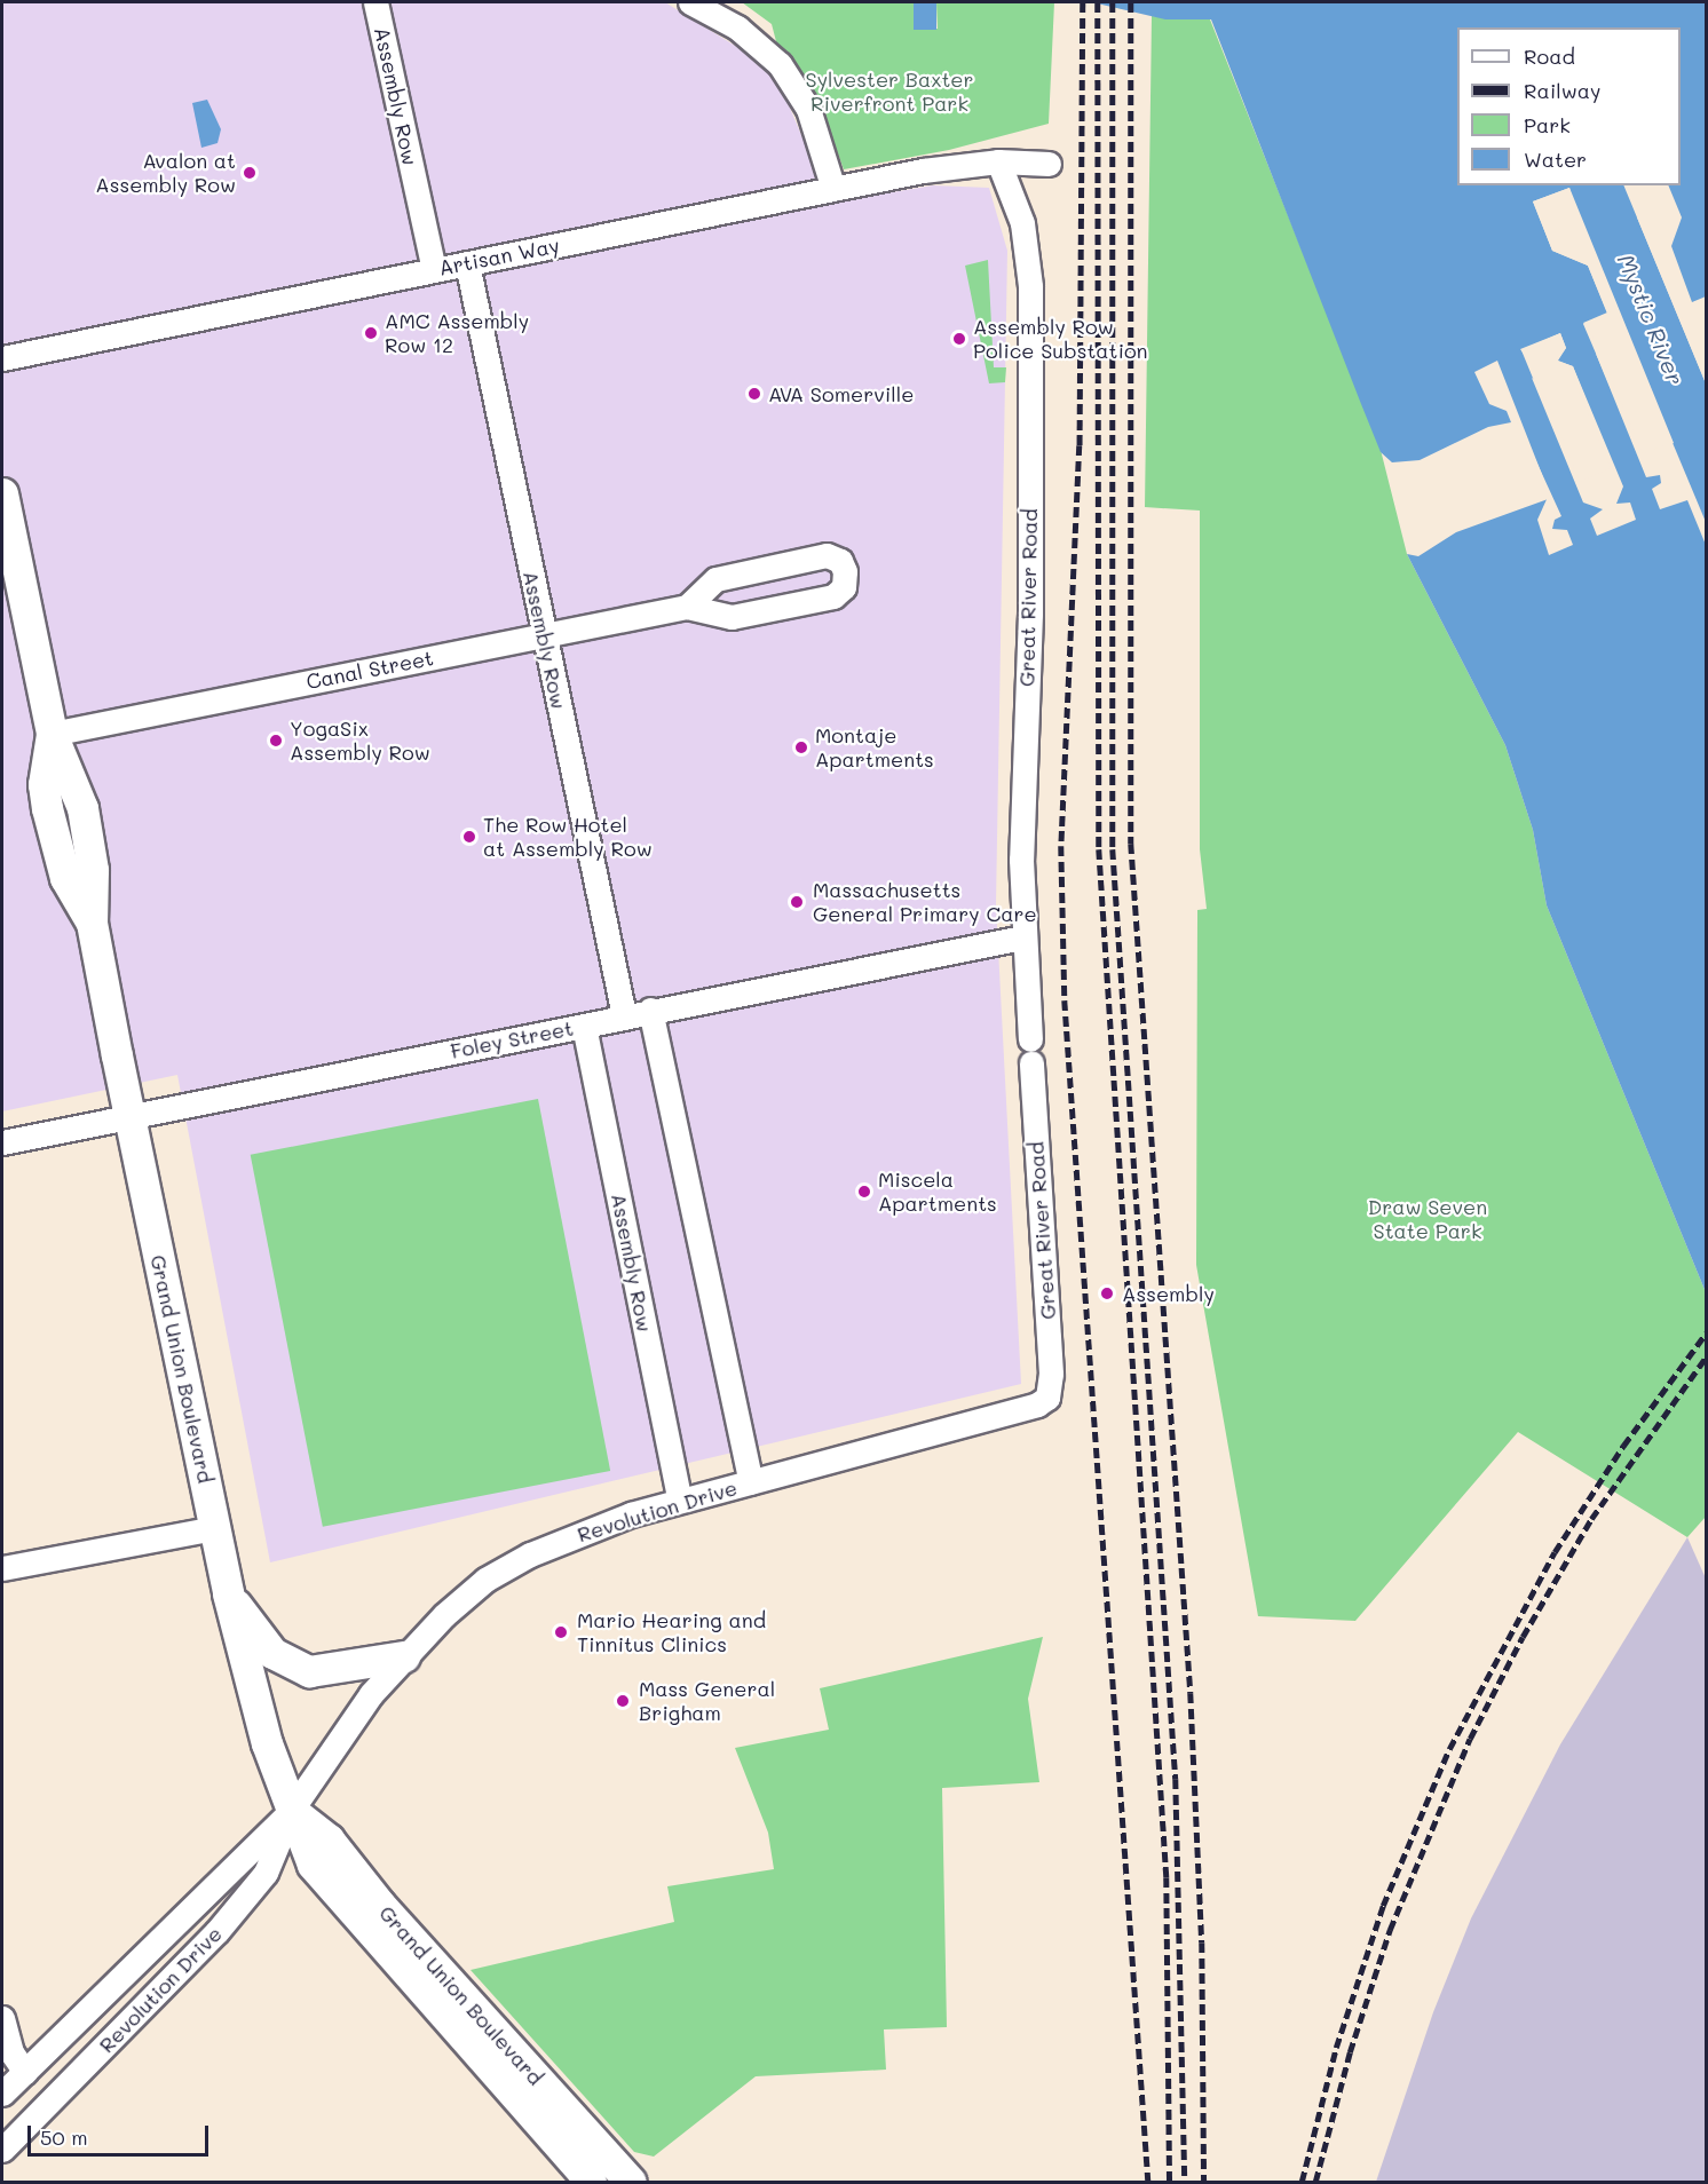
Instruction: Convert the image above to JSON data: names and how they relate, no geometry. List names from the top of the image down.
{
  "streets": {
    "street": [
      "Assembly Row",
      "Artisan Way",
      "Great River Road",
      "Canal Street",
      "Foley Street",
      "Grand Union Boulevard",
      "Revolution Drive"
    ]
  },
  "crossings": [
    ["Assembly Row", "Artisan Way"],
    ["Assembly Row", "Canal Street"],
    ["Assembly Row", "Foley Street"],
    ["Assembly Row", "Revolution Drive"],
    ["Artisan Way", "Great River Road"],
    ["Great River Road", "Foley Street"],
    ["Great River Road", "Revolution Drive"],
    ["Canal Street", "Grand Union Boulevard"],
    ["Foley Street", "Grand Union Boulevard"],
    ["Grand Union Boulevard", "Revolution Drive"]
  ],
  "water": ["Mystic River"],
  "parks": ["Sylvester Baxter Riverfront Park", "Draw Seven State Park"],
  "places": [
    "Avalon at Assembly Row",
    "AMC Assembly Row 12",
    "Assembly Row Police Substation",
    "AVA Somerville",
    "YogaSix Assembly Row",
    "Montaje Apartments",
    "The Row Hotel at Assembly Row",
    "Massachusetts General Primary Care",
    "Miscela Apartments",
    "Assembly",
    "Mario Hearing and Tinnitus Clinics",
    "Mass General Brigham"
  ],
  "legend": [
    "Road",
    "Railway",
    "Park",
    "Water"
  ],
  "scale_bar": "50 m"
}
